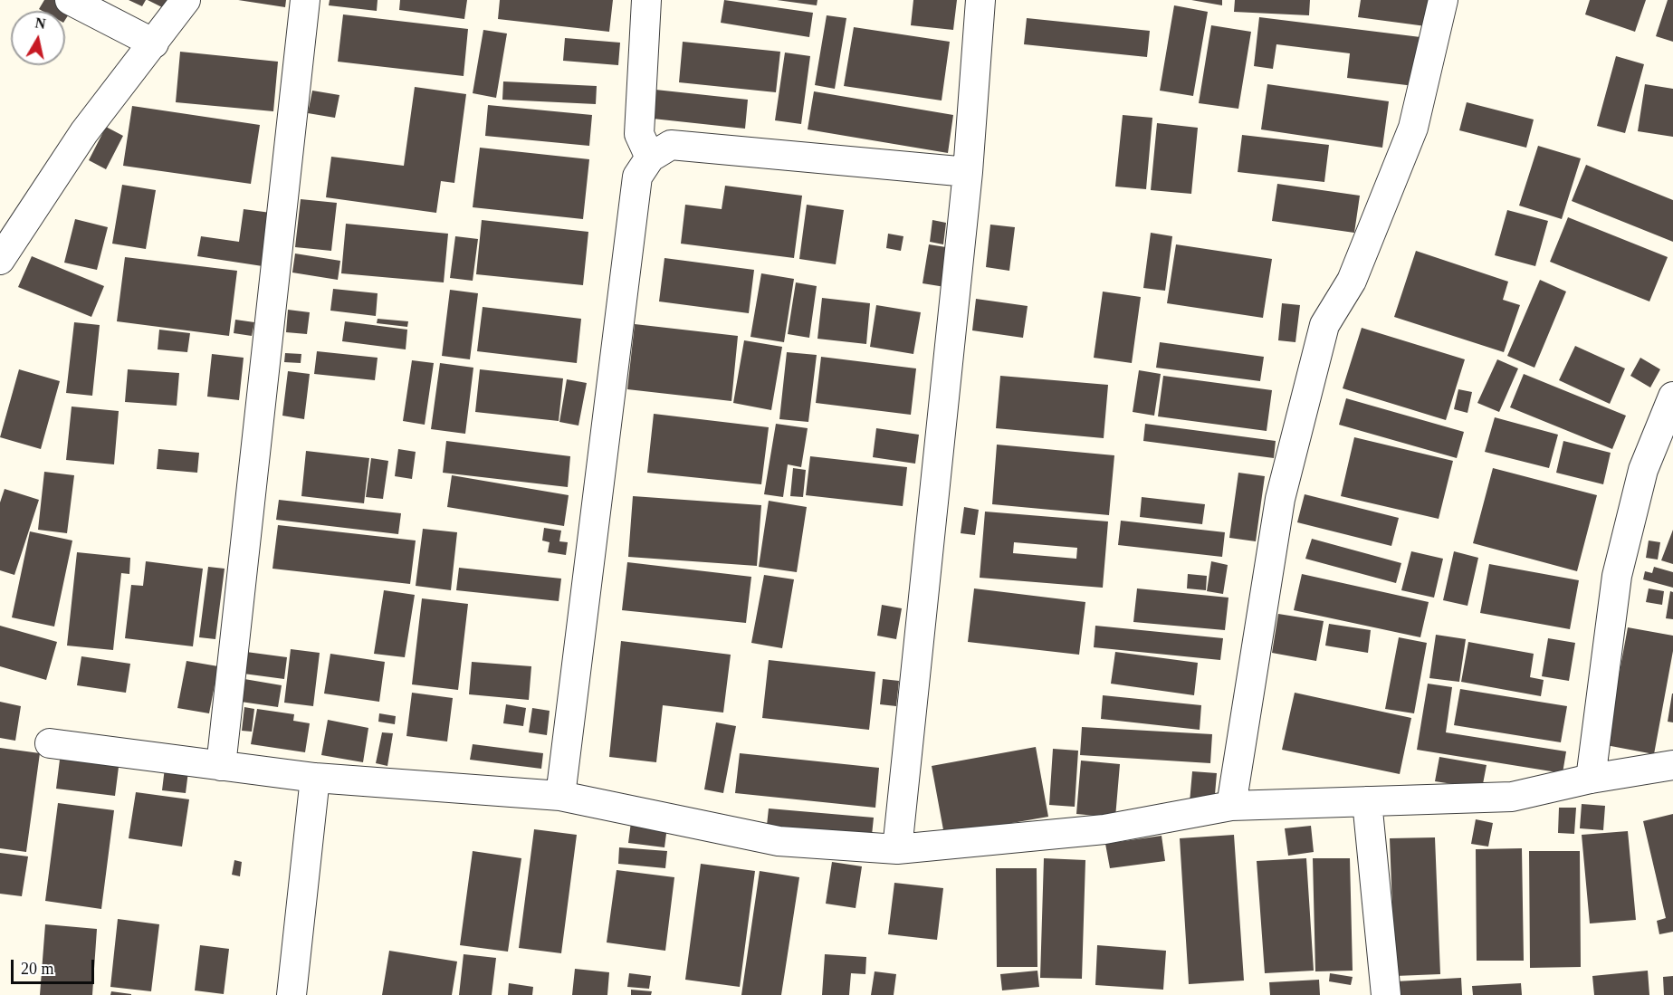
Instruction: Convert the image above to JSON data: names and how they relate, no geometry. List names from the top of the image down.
{
  "scale_bar": "20 m",
  "north": "top"
}
